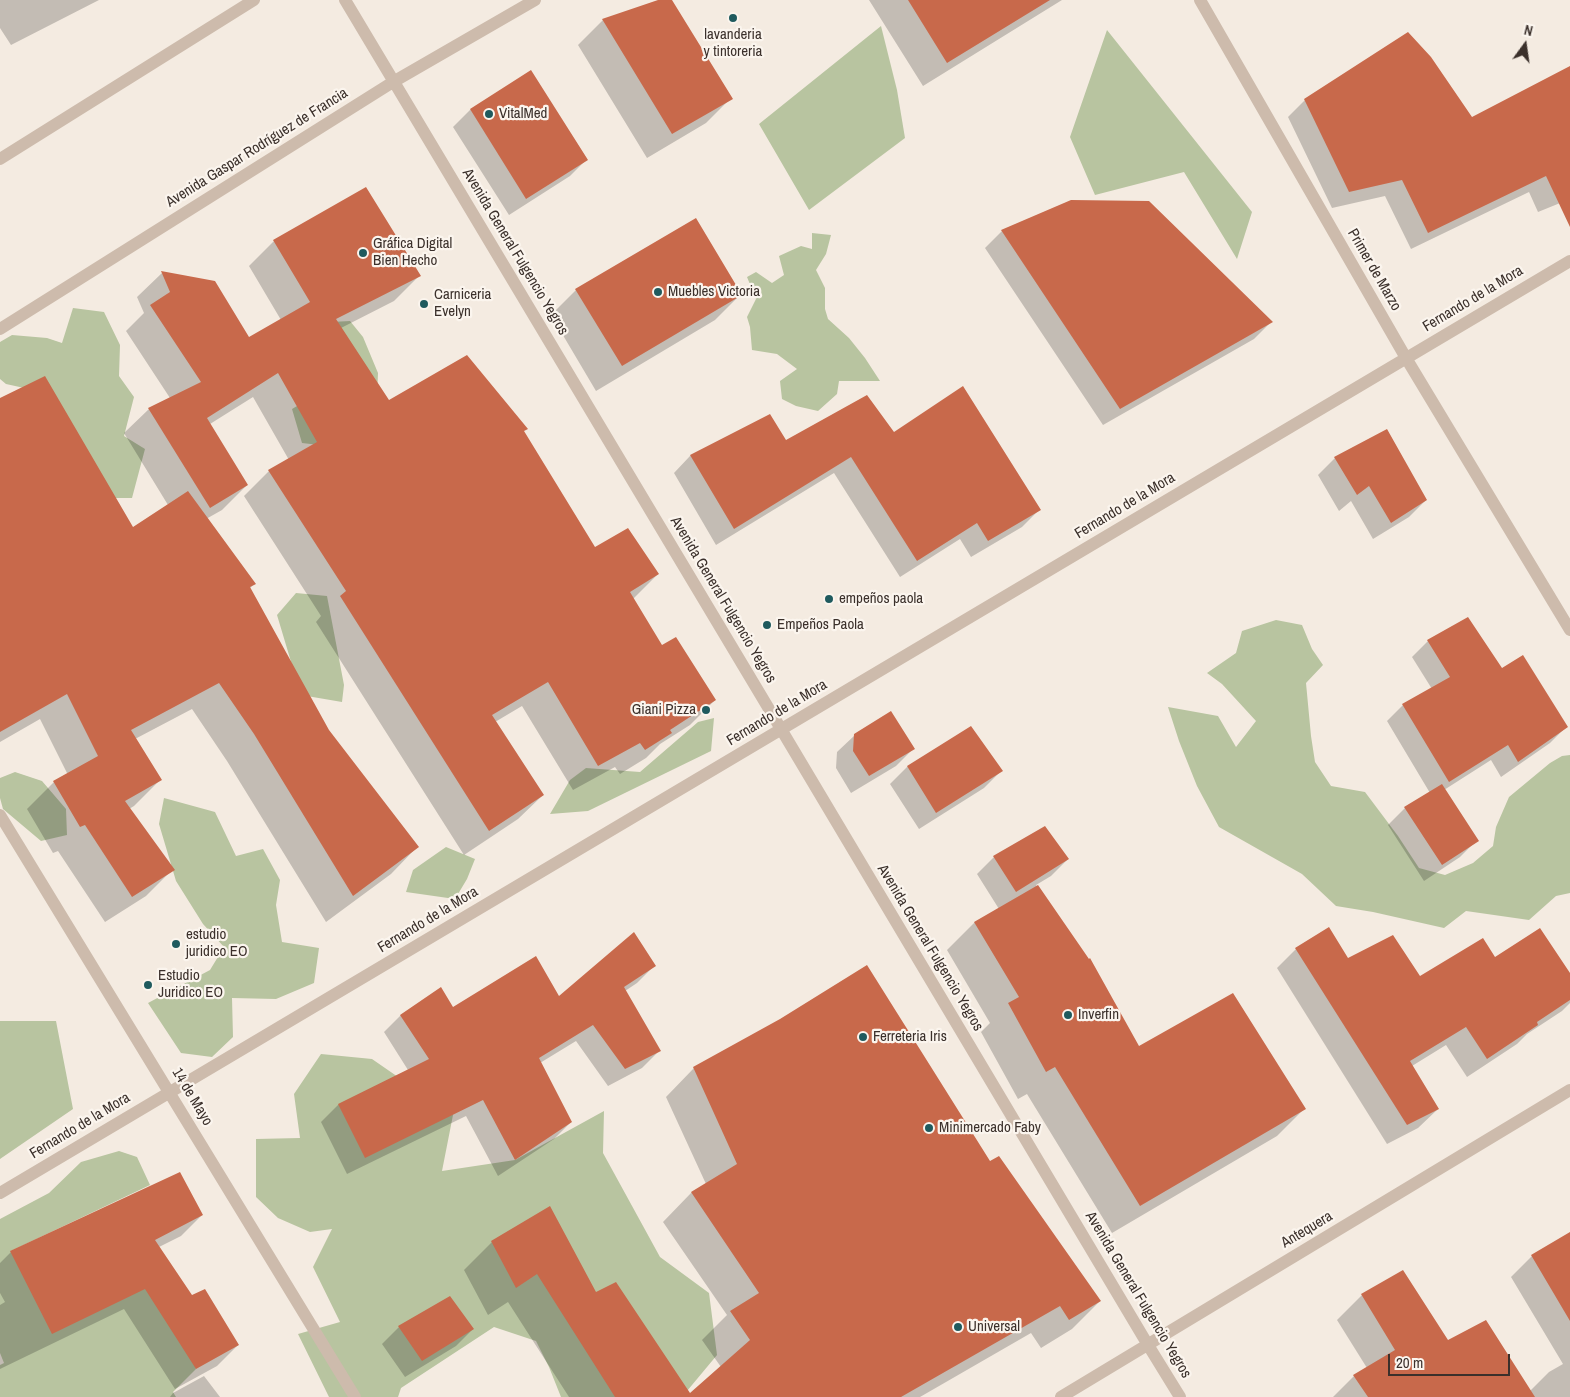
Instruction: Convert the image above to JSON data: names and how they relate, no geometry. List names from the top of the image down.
{
  "streets": {
    "street": [
      "Avenida Gaspar Rodríguez de Francia",
      "Avenida General Fulgencio Yegros",
      "Primer de Marzo",
      "Fernando de la Mora",
      "14 de Mayo",
      "Antequera"
    ]
  },
  "crossings": [
    ["Avenida Gaspar Rodríguez de Francia", "Avenida General Fulgencio Yegros"],
    ["Avenida General Fulgencio Yegros", "Fernando de la Mora"],
    ["Avenida General Fulgencio Yegros", "Antequera"],
    ["Primer de Marzo", "Fernando de la Mora"],
    ["Fernando de la Mora", "14 de Mayo"]
  ],
  "places": [
    "lavanderia y tintoreria",
    "VitalMed",
    "Gráfica Digital Bien Hecho",
    "Muebles Victoria",
    "Carniceria Evelyn",
    "empeños paola",
    "Empeños Paola",
    "Giani Pizza",
    "estudio juridico EO",
    "Estudio Juridico EO",
    "Inverfin",
    "Ferreteria Iris",
    "Minimercado Faby",
    "Universal"
  ],
  "scale_bar": "20 m",
  "north": "top"
}
